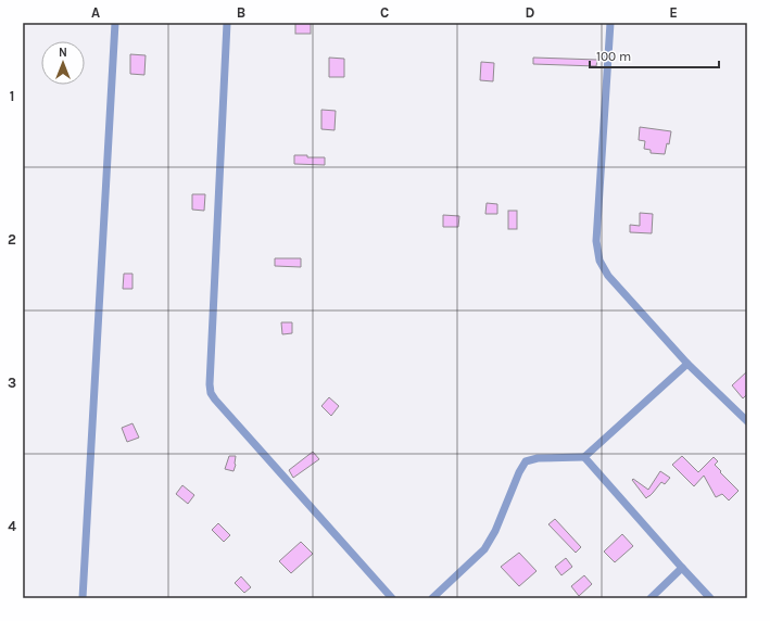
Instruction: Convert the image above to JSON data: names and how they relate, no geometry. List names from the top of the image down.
{
  "scale_bar": "100 m",
  "north": "top",
  "grid": {
    "columns": [
      "A",
      "B",
      "C",
      "D",
      "E"
    ],
    "rows": [
      "1",
      "2",
      "3",
      "4"
    ]
  }
}
